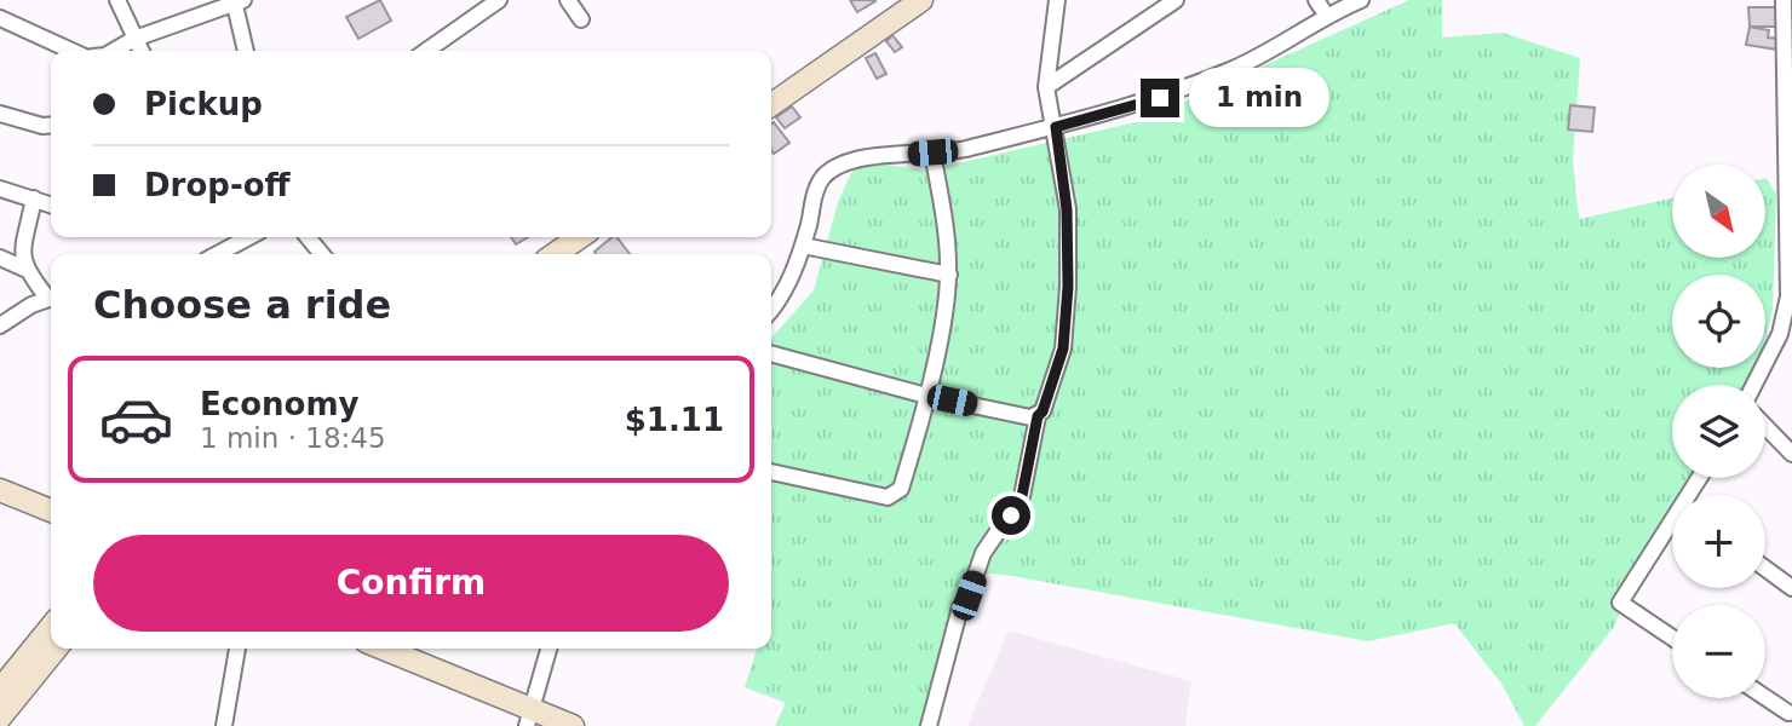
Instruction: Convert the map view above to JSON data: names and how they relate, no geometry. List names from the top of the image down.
{
  "north": "bottom right",
  "page": {
    "banner": ["Pickup", "Drop-off"],
    "bubble": "1 min",
    "map_buttons": ["+", "−"],
    "heading": "Choose a ride",
    "list": [
      {
        "name": "Economy",
        "note": "1 min · 18:45",
        "value": "$1.11"
      }
    ],
    "buttons": "Confirm"
  }
}
